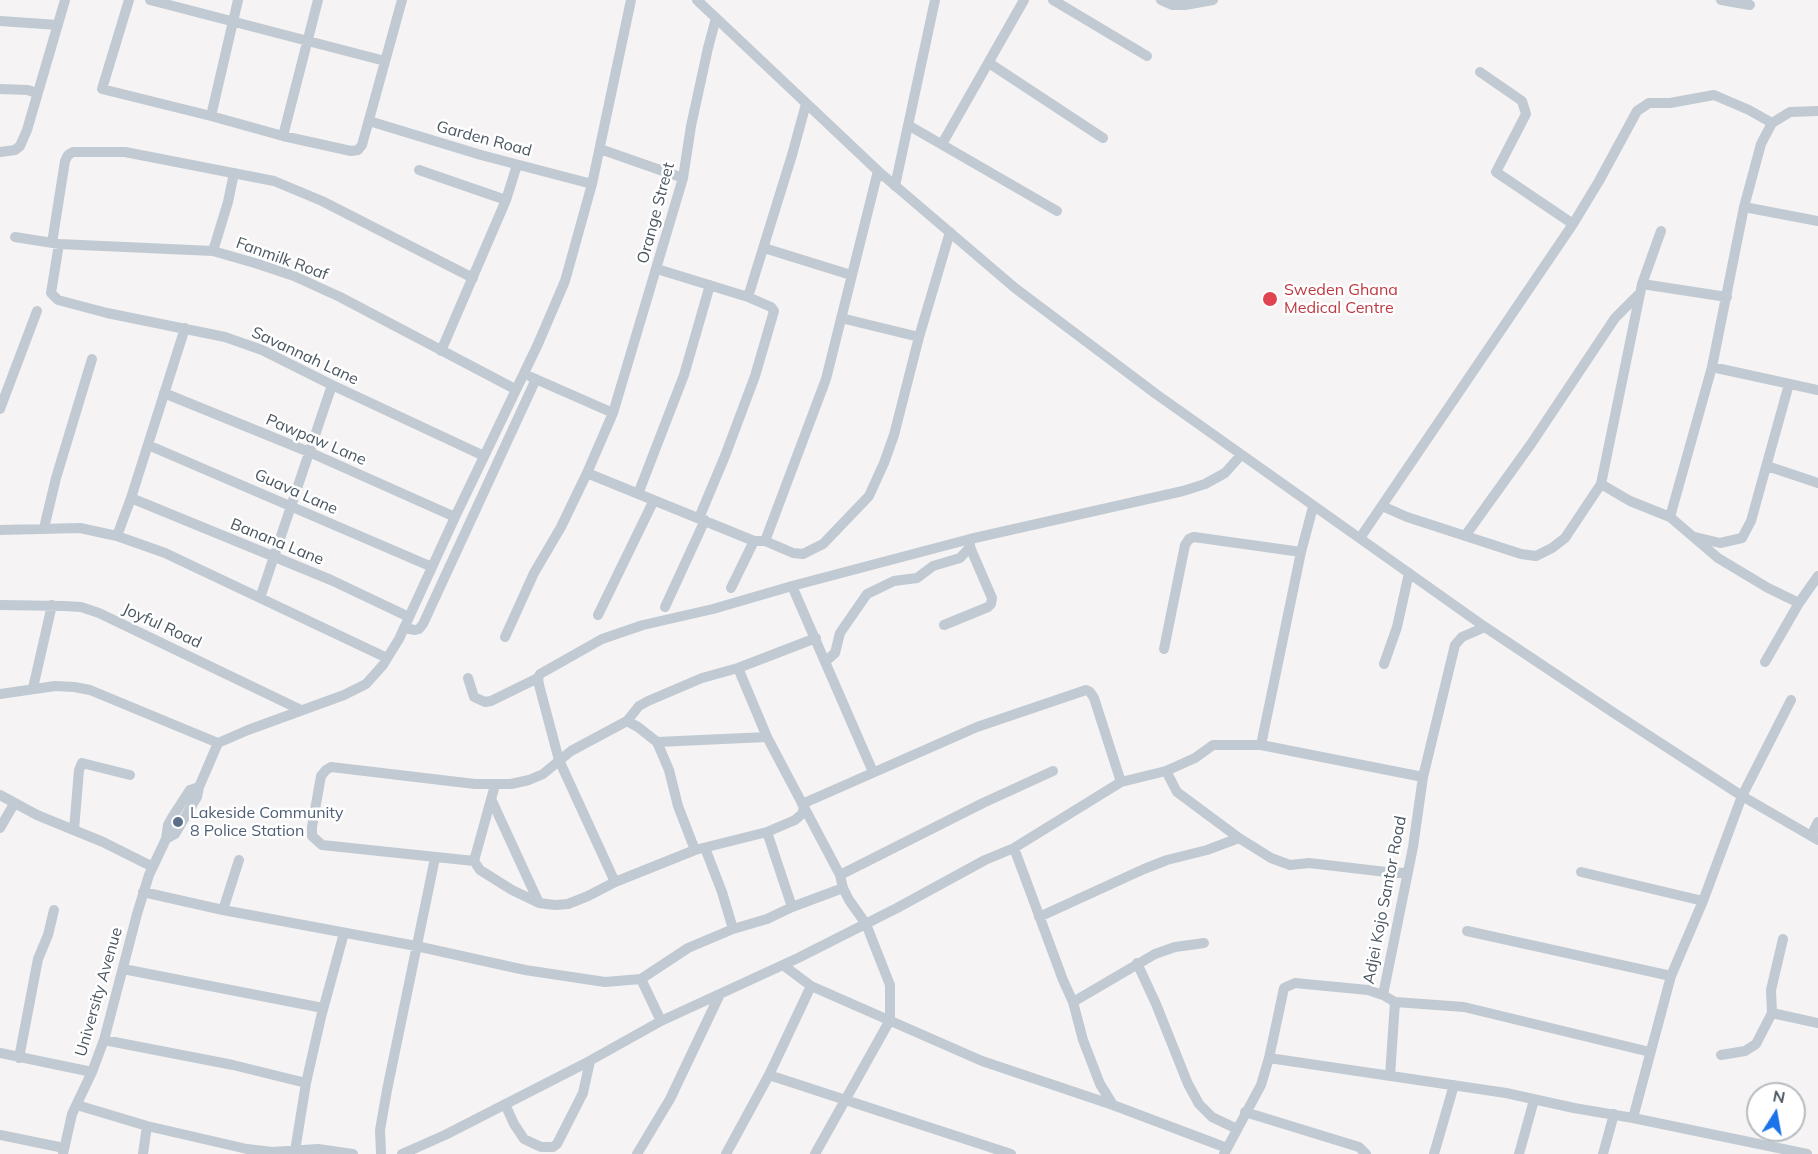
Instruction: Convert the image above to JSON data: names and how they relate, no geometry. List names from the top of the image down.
{
  "streets": {
    "street": [
      "Garden Road",
      "Orange Street",
      "Fanmilk Roaf",
      "Savannah Lane",
      "Pawpaw Lane",
      "Guava Lane",
      "Banana Lane",
      "Joyful Road",
      "Adjei Kojo Santor Road",
      "University Avenue"
    ]
  },
  "crossings": [
    ["Fanmilk Roaf", "Savannah Lane"]
  ],
  "places": ["Sweden Ghana Medical Centre", "Lakeside Community 8 Police Station"],
  "north": "top"
}
